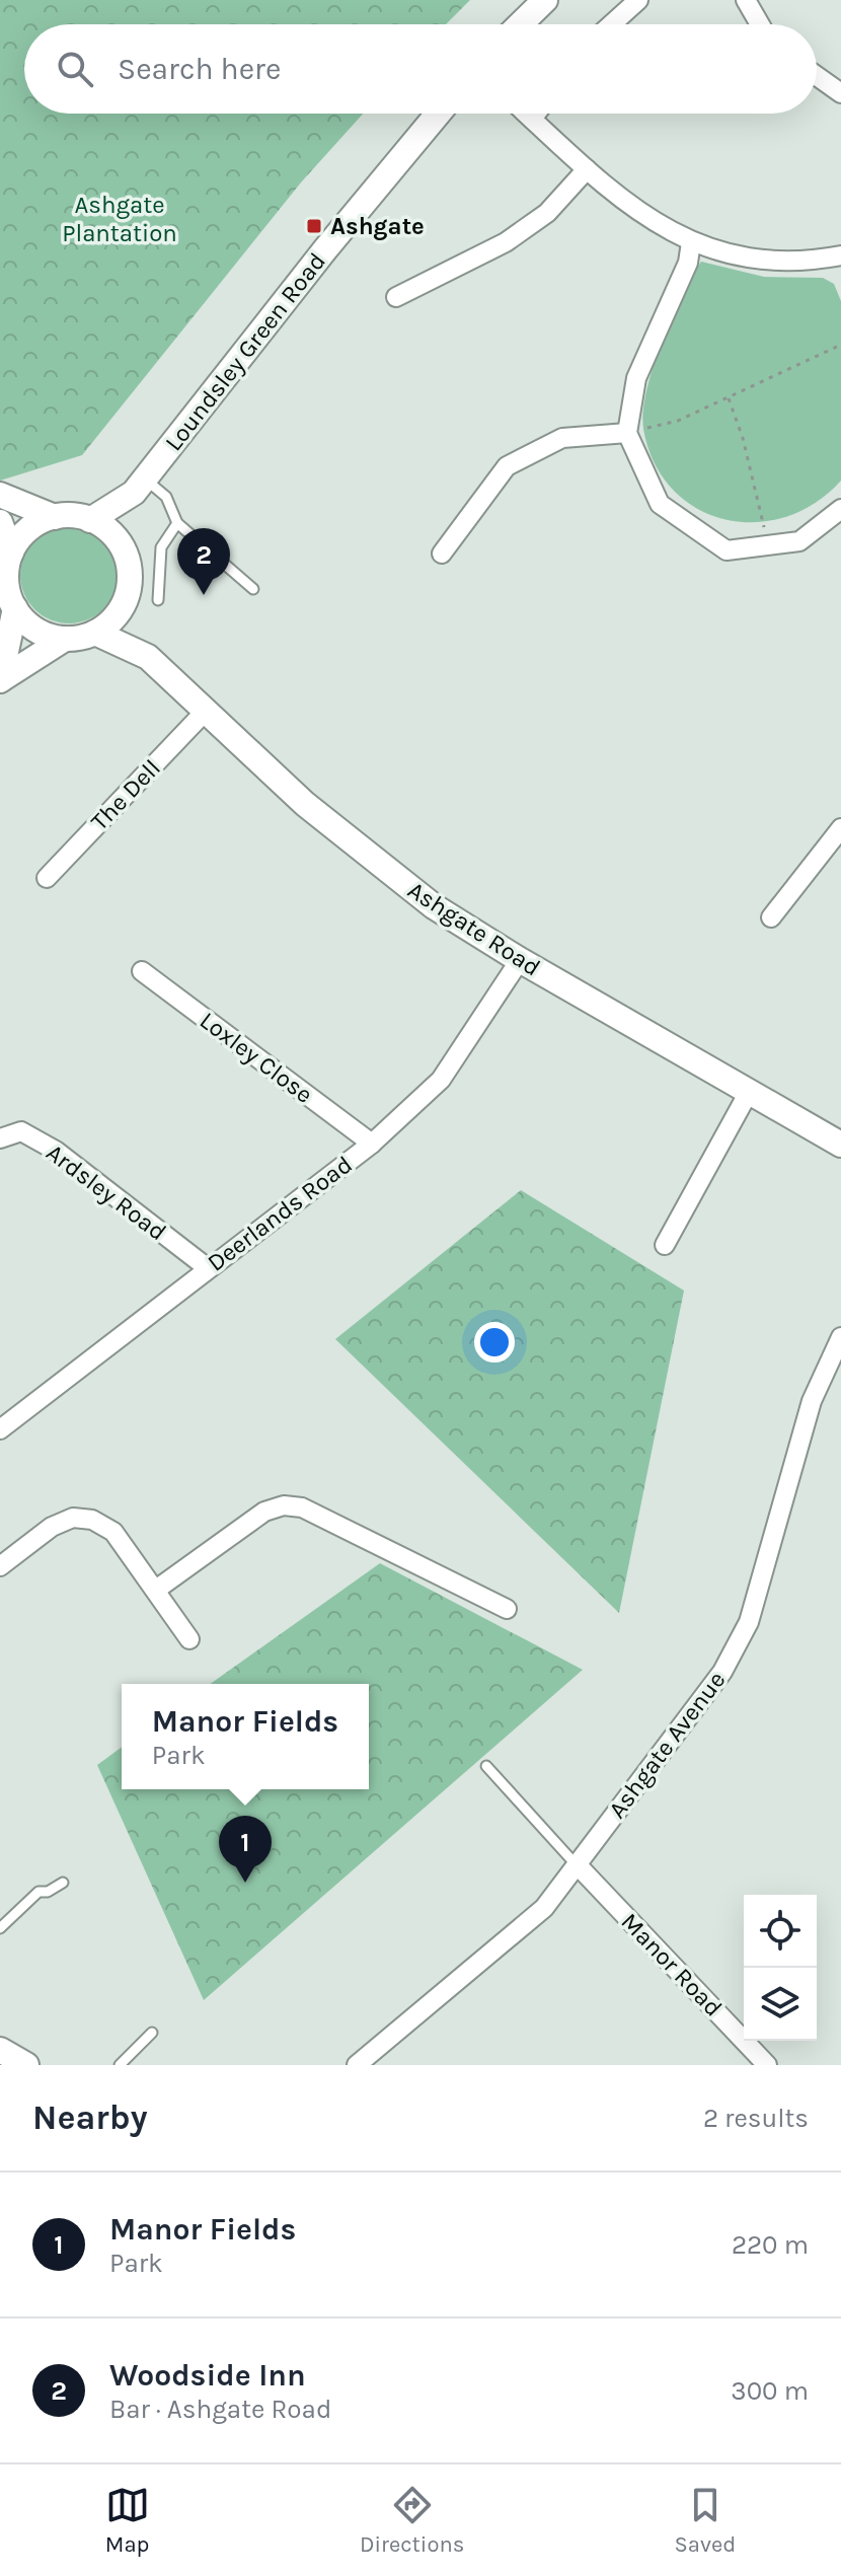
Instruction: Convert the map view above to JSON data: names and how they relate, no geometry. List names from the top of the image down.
{
  "streets": {
    "main road": ["Loundsley Green Road", "Ashgate Road"],
    "street": [
      "The Dell",
      "Loxley Close",
      "Ardsley Road",
      "Deerlands Road",
      "Ashgate Avenue",
      "Manor Road"
    ]
  },
  "crossings": [
    ["Loundsley Green Road", "Ashgate Road"],
    ["The Dell", "Ashgate Road"],
    ["Ashgate Road", "Deerlands Road"],
    ["Loxley Close", "Deerlands Road"],
    ["Ardsley Road", "Deerlands Road"],
    ["Ashgate Avenue", "Manor Road"]
  ],
  "parks": ["Ashgate Plantation"],
  "places": {
    "transit": ["Ashgate"]
  },
  "page": {
    "search": "Search here",
    "pins": ["2", "1"],
    "popup": ["Manor Fields", "Park"],
    "heading": ["Nearby", "2 results"],
    "list": [
      {
        "mark": "1",
        "name": "Manor Fields",
        "note": "Park",
        "value": "220 m"
      },
      {
        "mark": "2",
        "name": "Woodside Inn",
        "note": "Bar · Ashgate Road",
        "value": "300 m"
      }
    ],
    "nav": ["Map", "Directions", "Saved"]
  }
}
